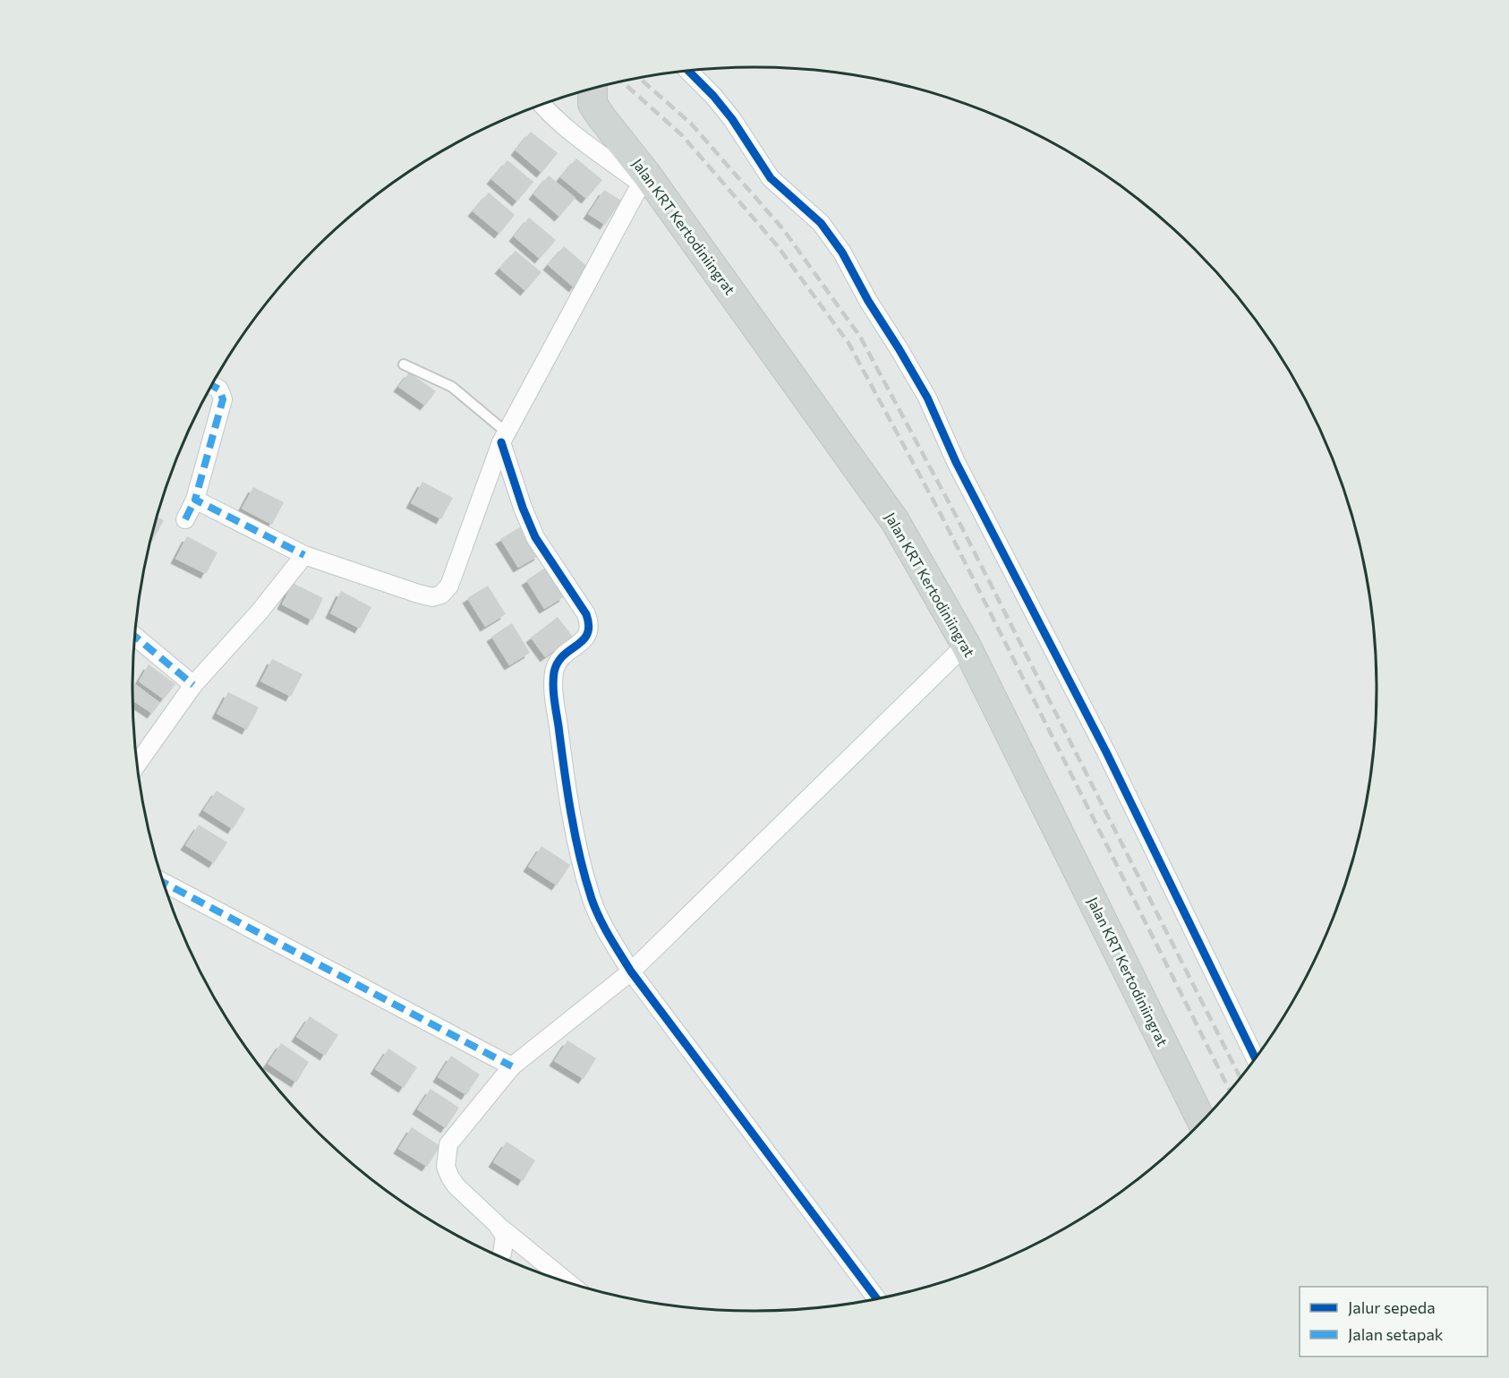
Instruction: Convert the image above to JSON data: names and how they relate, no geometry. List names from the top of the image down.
{
  "streets": {
    "main road": ["Jalan KRT Kertodiniingrat"]
  },
  "legend": ["Jalur sepeda", "Jalan setapak"]
}
